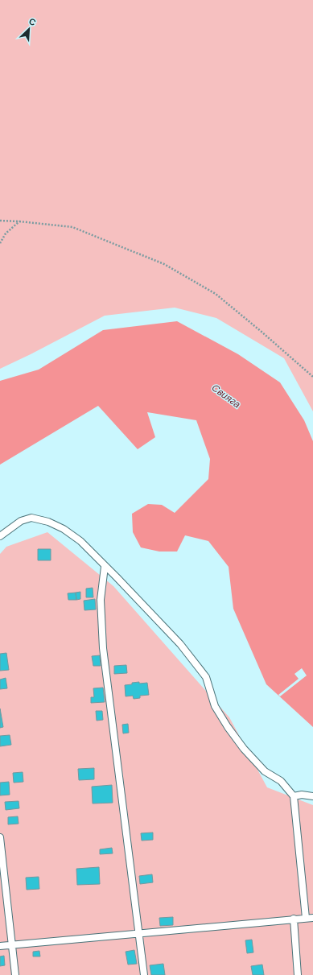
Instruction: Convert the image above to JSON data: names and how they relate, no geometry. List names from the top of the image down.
{
  "water": ["Свияга"],
  "north": "top right"
}
